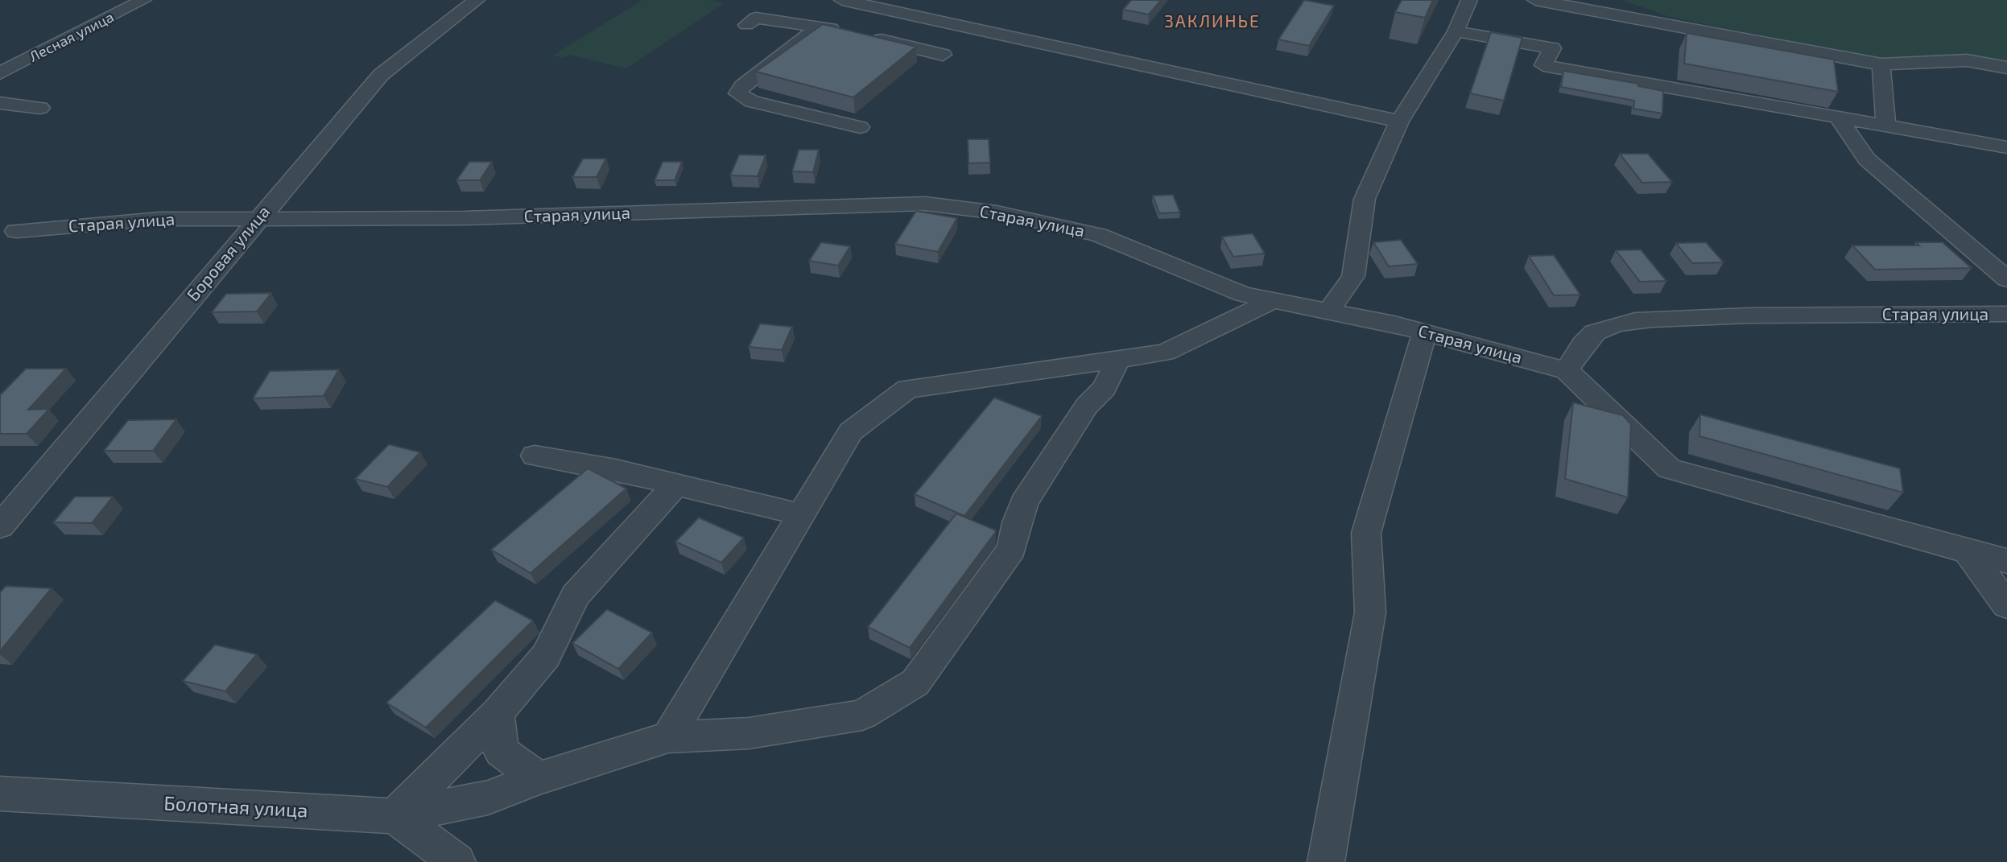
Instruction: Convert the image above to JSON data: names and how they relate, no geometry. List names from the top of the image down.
{
  "streets": {
    "street": [
      "Лесная улица",
      "Старая улица",
      "Боровая улица",
      "Болотная улица"
    ]
  },
  "crossings": [
    ["Старая улица", "Боровая улица"]
  ],
  "districts": ["ЗАКЛИНЬЕ"]
}
